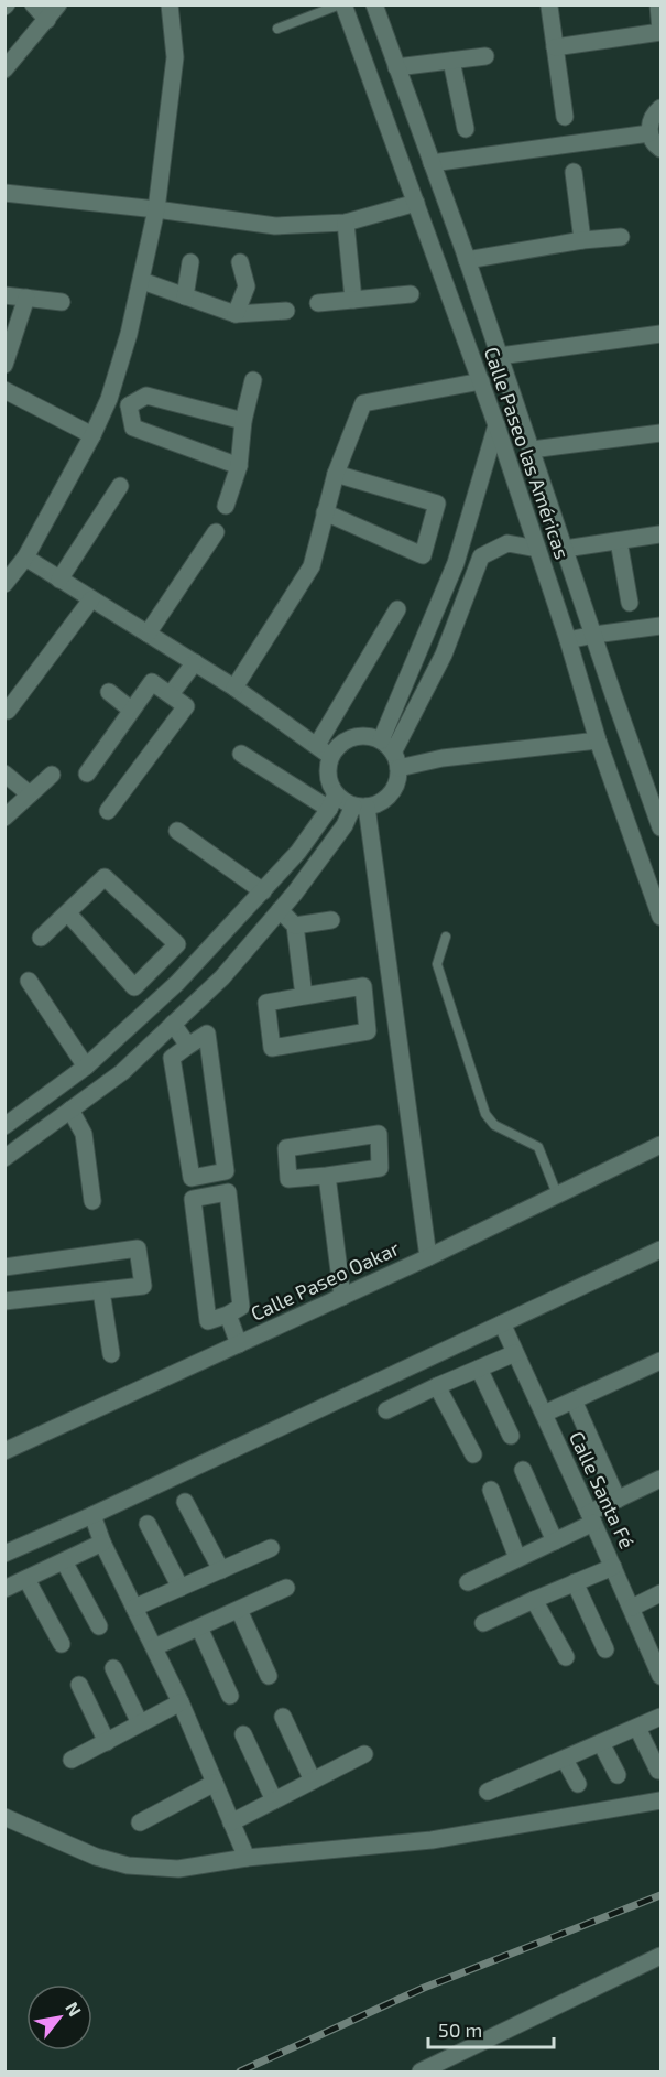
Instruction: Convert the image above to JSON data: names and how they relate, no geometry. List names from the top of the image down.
{
  "streets": {
    "street": ["Calle Paseo las Américas", "Calle Paseo Oakar", "Calle Santa Fé"]
  },
  "scale_bar": "50 m",
  "north": "top right"
}
